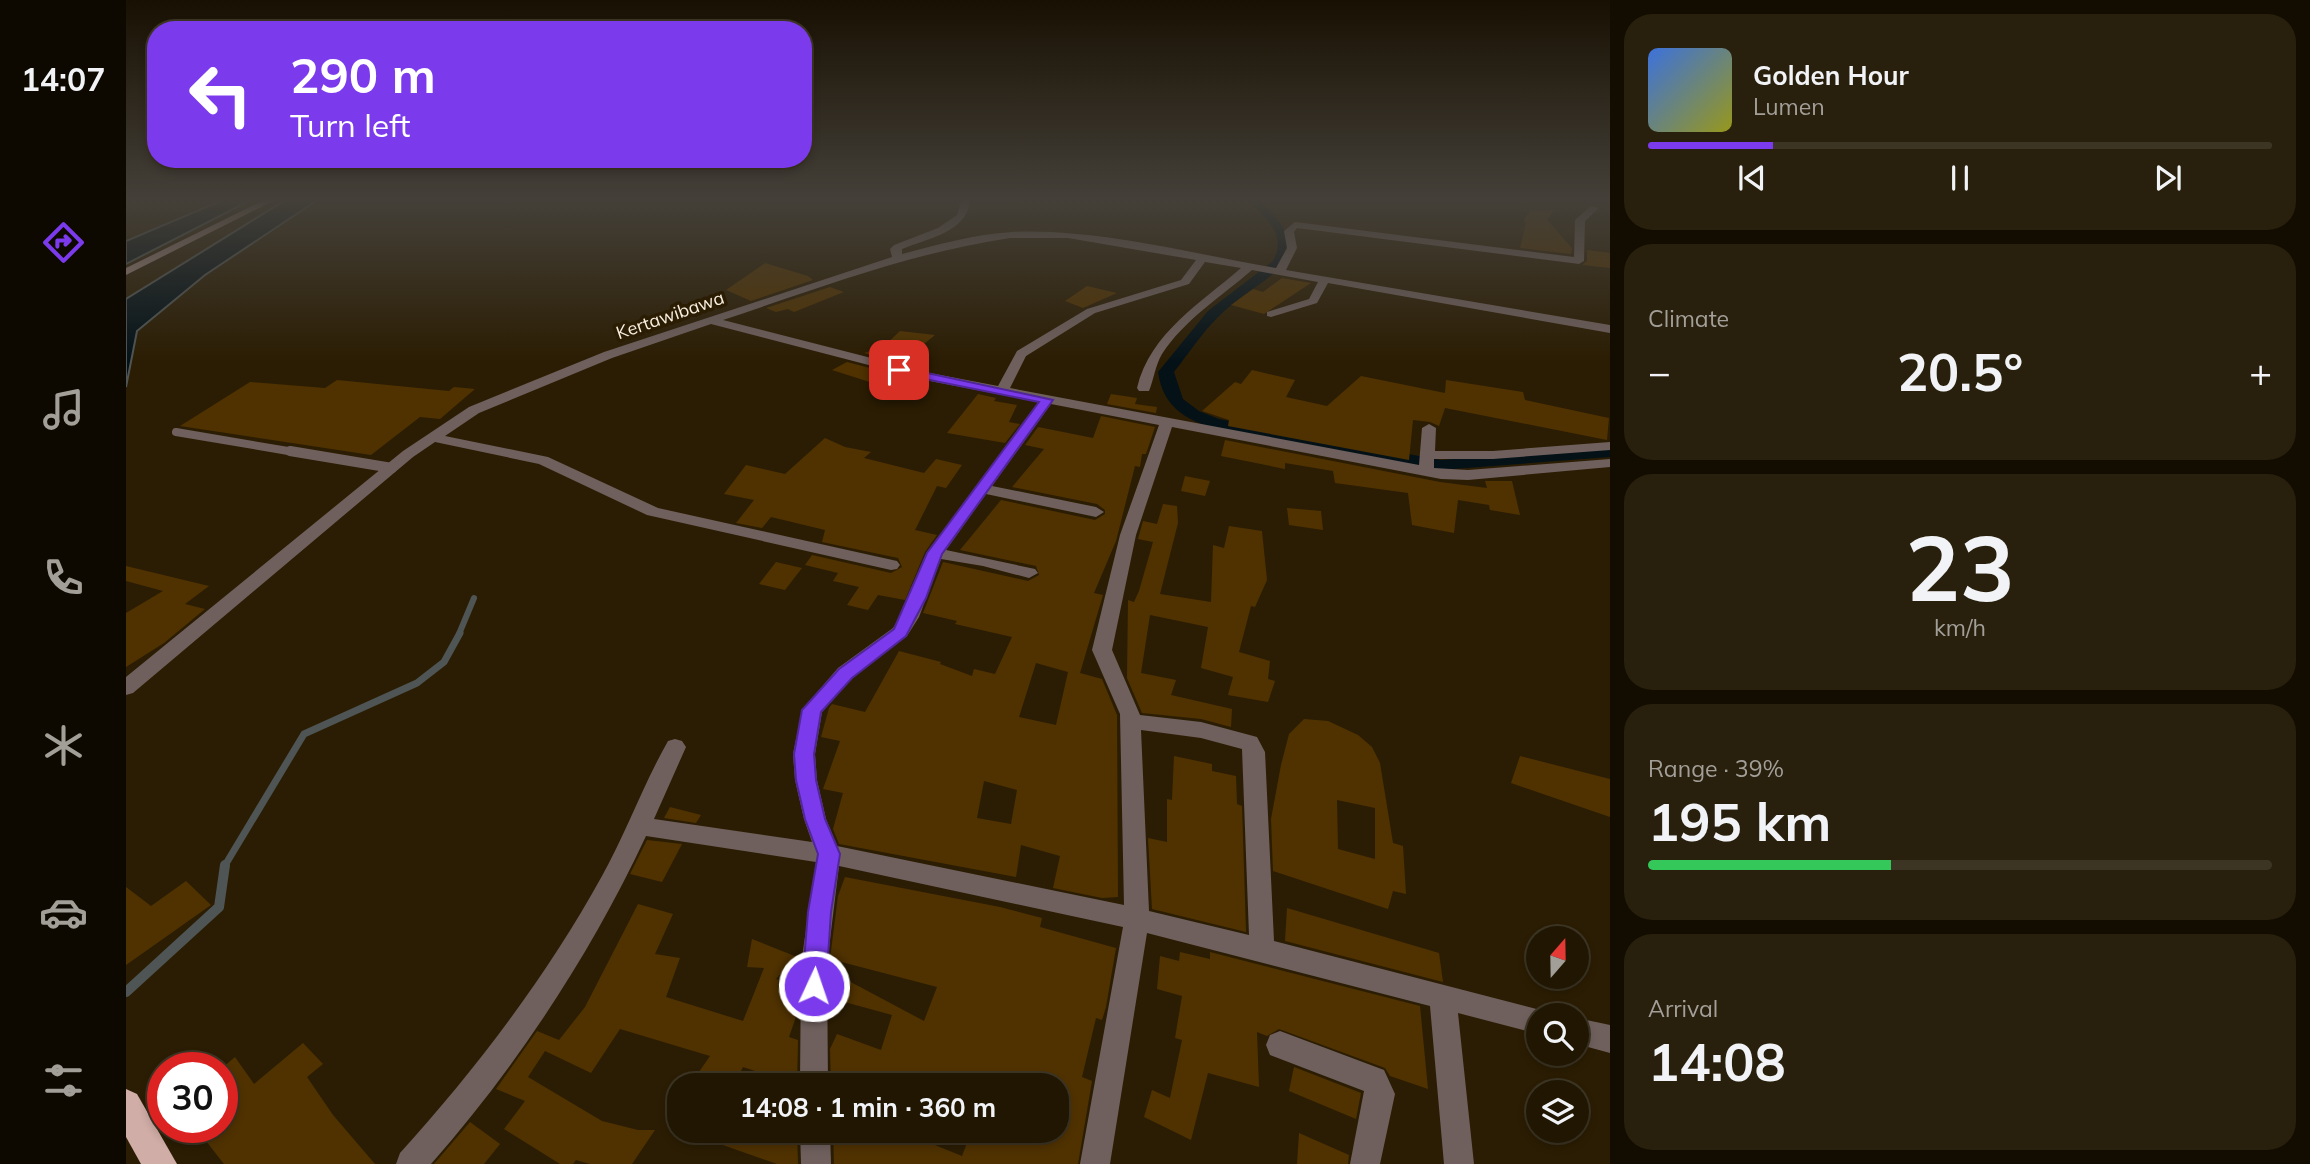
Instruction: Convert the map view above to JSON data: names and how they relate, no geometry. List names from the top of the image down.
{
  "streets": {
    "street": ["Kertawibawa"]
  },
  "north": "top",
  "page": {
    "tabs": "14:07",
    "turn": ["290 m", "Turn left"],
    "song": ["Golden Hour", "Lumen"],
    "tile": [
      "Climate",
      ["23", "km/h"],
      ["Range · 39%", "195 km"],
      ["Arrival", "14:08"]
    ],
    "heat": ["−", "20.5°", "+"],
    "limit": "30",
    "trip": "14:08 · 1 min · 360 m"
  }
}
